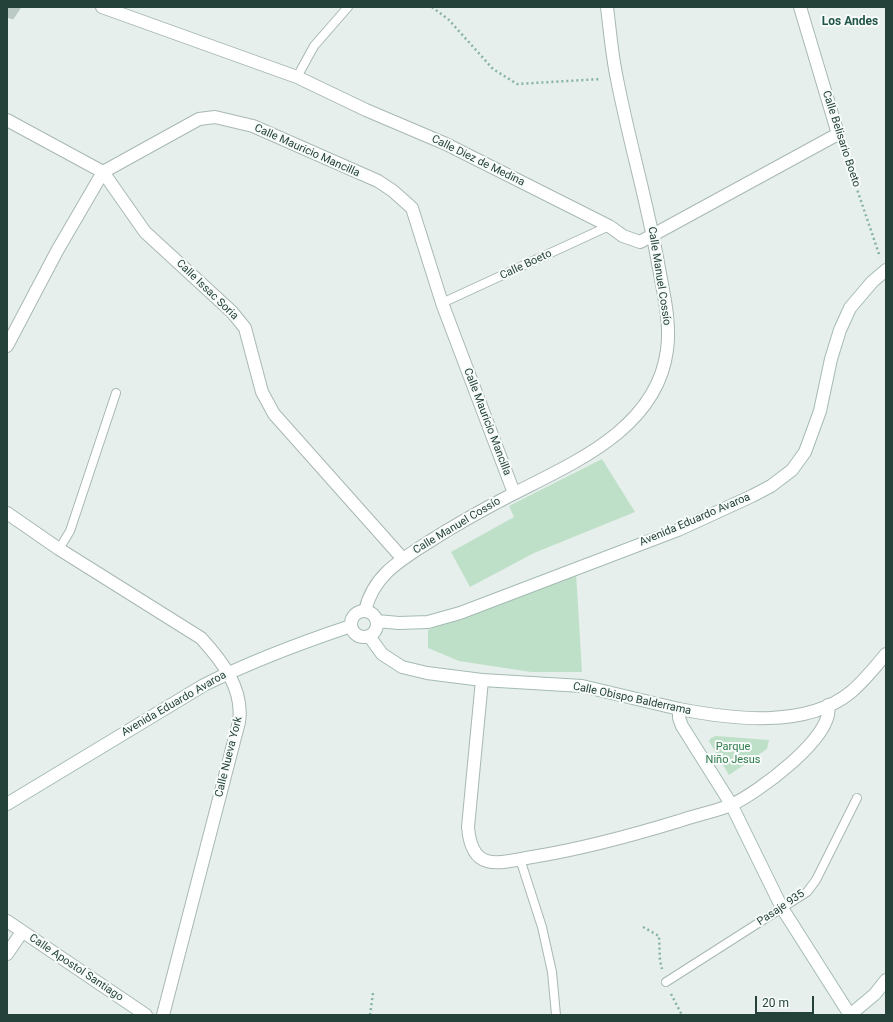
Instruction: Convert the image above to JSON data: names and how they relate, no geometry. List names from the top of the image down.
{
  "streets": {
    "street": [
      "Calle Belisario Boeto",
      "Calle Mauricio Mancilla",
      "Calle Diez de Medina",
      "Calle Manuel Cossío",
      "Calle Issac Soria",
      "Avenida Eduardo Avaroa",
      "Calle Obispo Balderrama",
      "Calle Nueva York",
      "Calle Apostol Santiago"
    ],
    "lane": ["Calle Boeto", "Pasaje 935"]
  },
  "crossings": [
    ["Calle Belisario Boeto", "Calle Diez de Medina"],
    ["Calle Belisario Boeto", "Avenida Eduardo Avaroa"],
    ["Calle Mauricio Mancilla", "Calle Boeto"],
    ["Calle Mauricio Mancilla", "Calle Manuel Cossío"],
    ["Calle Mauricio Mancilla", "Calle Issac Soria"],
    ["Calle Diez de Medina", "Calle Boeto"],
    ["Calle Diez de Medina", "Calle Manuel Cossío"],
    ["Calle Manuel Cossío", "Calle Issac Soria"],
    ["Calle Manuel Cossío", "Avenida Eduardo Avaroa"],
    ["Calle Manuel Cossío", "Calle Obispo Balderrama"],
    ["Avenida Eduardo Avaroa", "Calle Obispo Balderrama"],
    ["Avenida Eduardo Avaroa", "Calle Nueva York"]
  ],
  "districts": ["Los Andes"],
  "parks": ["Parque Niño Jesus"],
  "scale_bar": "20 m"
}
